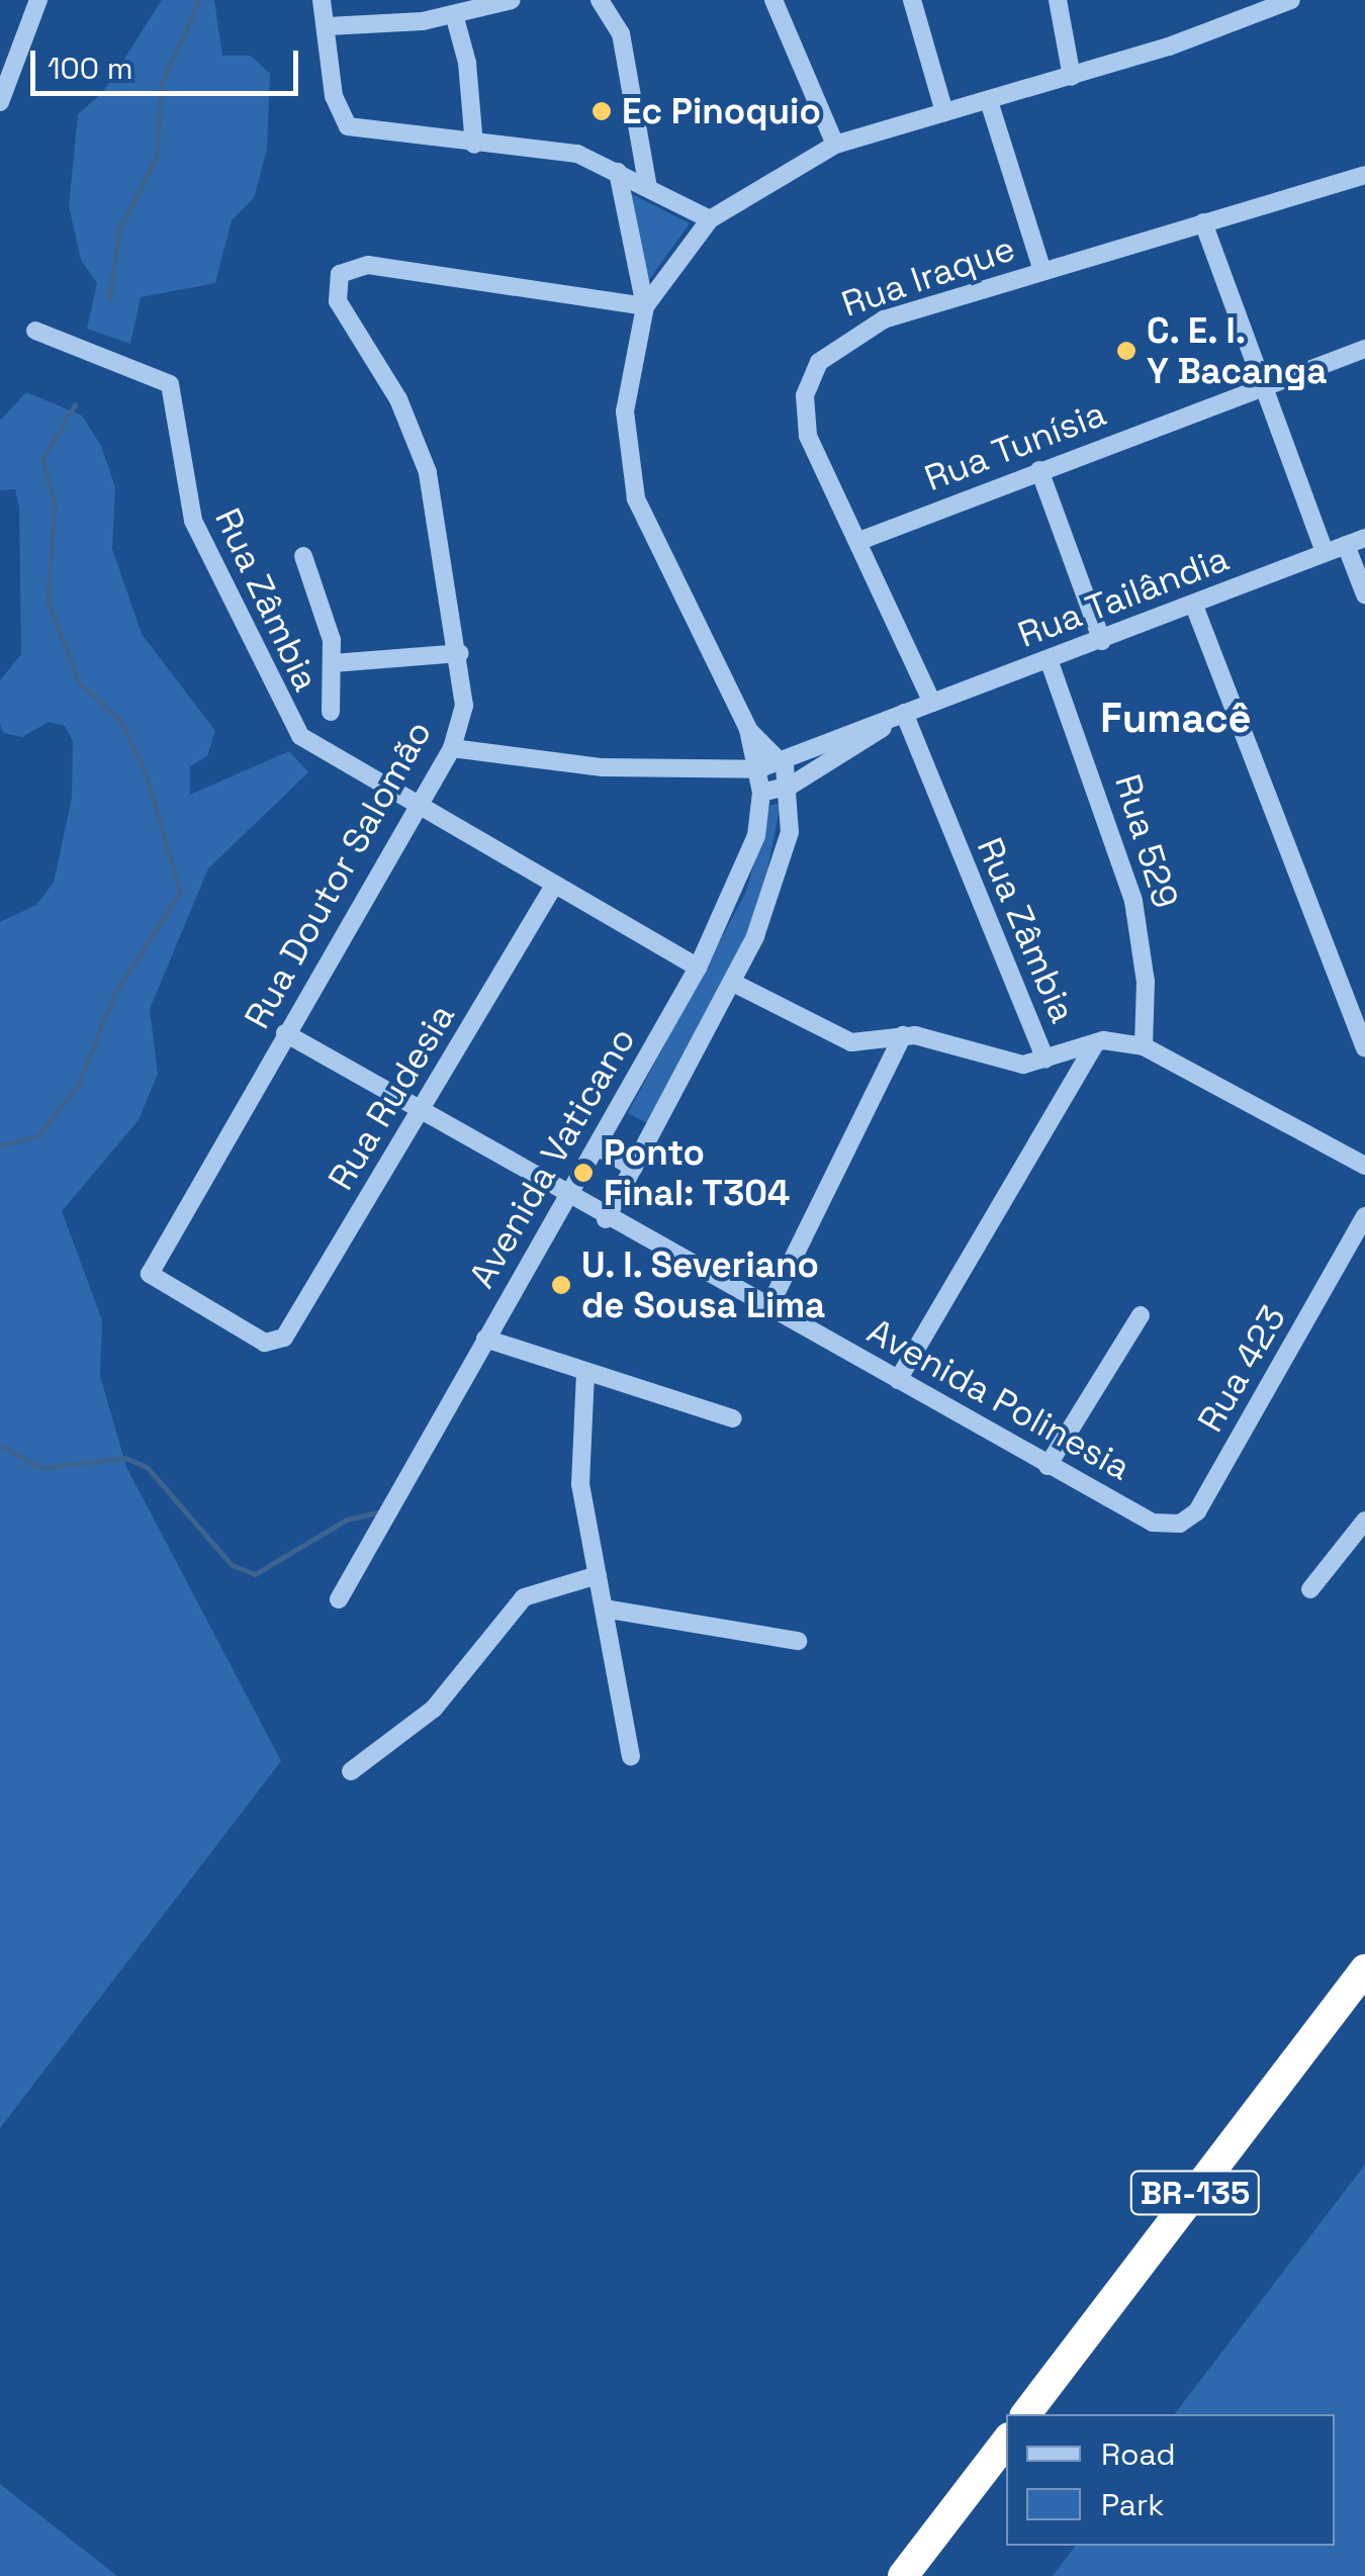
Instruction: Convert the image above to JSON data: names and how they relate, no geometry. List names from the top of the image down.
{
  "streets": {
    "highway": ["BR-135"],
    "street": [
      "Rua Iraque",
      "Rua Tunísia",
      "Rua Tailândia",
      "Rua Zâmbia",
      "Rua 529",
      "Rua Doutor Salomão",
      "Rua Rudesia",
      "Avenida Vaticano",
      "Rua 423",
      "Avenida Polinesia"
    ]
  },
  "crossings": [
    ["Rua Iraque", "Rua Tunísia"],
    ["Rua Iraque", "Rua Tailândia"],
    ["Rua Tailândia", "Rua Zâmbia"],
    ["Rua Tailândia", "Rua 529"],
    ["Rua Tailândia", "Avenida Vaticano"],
    ["Rua Zâmbia", "Rua 529"],
    ["Rua Zâmbia", "Rua Doutor Salomão"],
    ["Rua Zâmbia", "Rua Rudesia"],
    ["Rua Zâmbia", "Avenida Vaticano"],
    ["Rua Doutor Salomão", "Rua Rudesia"],
    ["Rua Doutor Salomão", "Avenida Vaticano"],
    ["Rua Doutor Salomão", "Avenida Polinesia"],
    ["Rua Rudesia", "Avenida Polinesia"],
    ["Avenida Vaticano", "Avenida Polinesia"],
    ["Rua 423", "Avenida Polinesia"]
  ],
  "districts": ["Fumacê"],
  "places": [
    "Ec Pinoquio",
    "C. E. I. Y Bacanga",
    "Ponto Final: T304",
    "U. I. Severiano de Sousa Lima"
  ],
  "legend": ["Road", "Park"],
  "scale_bar": "100 m"
}
